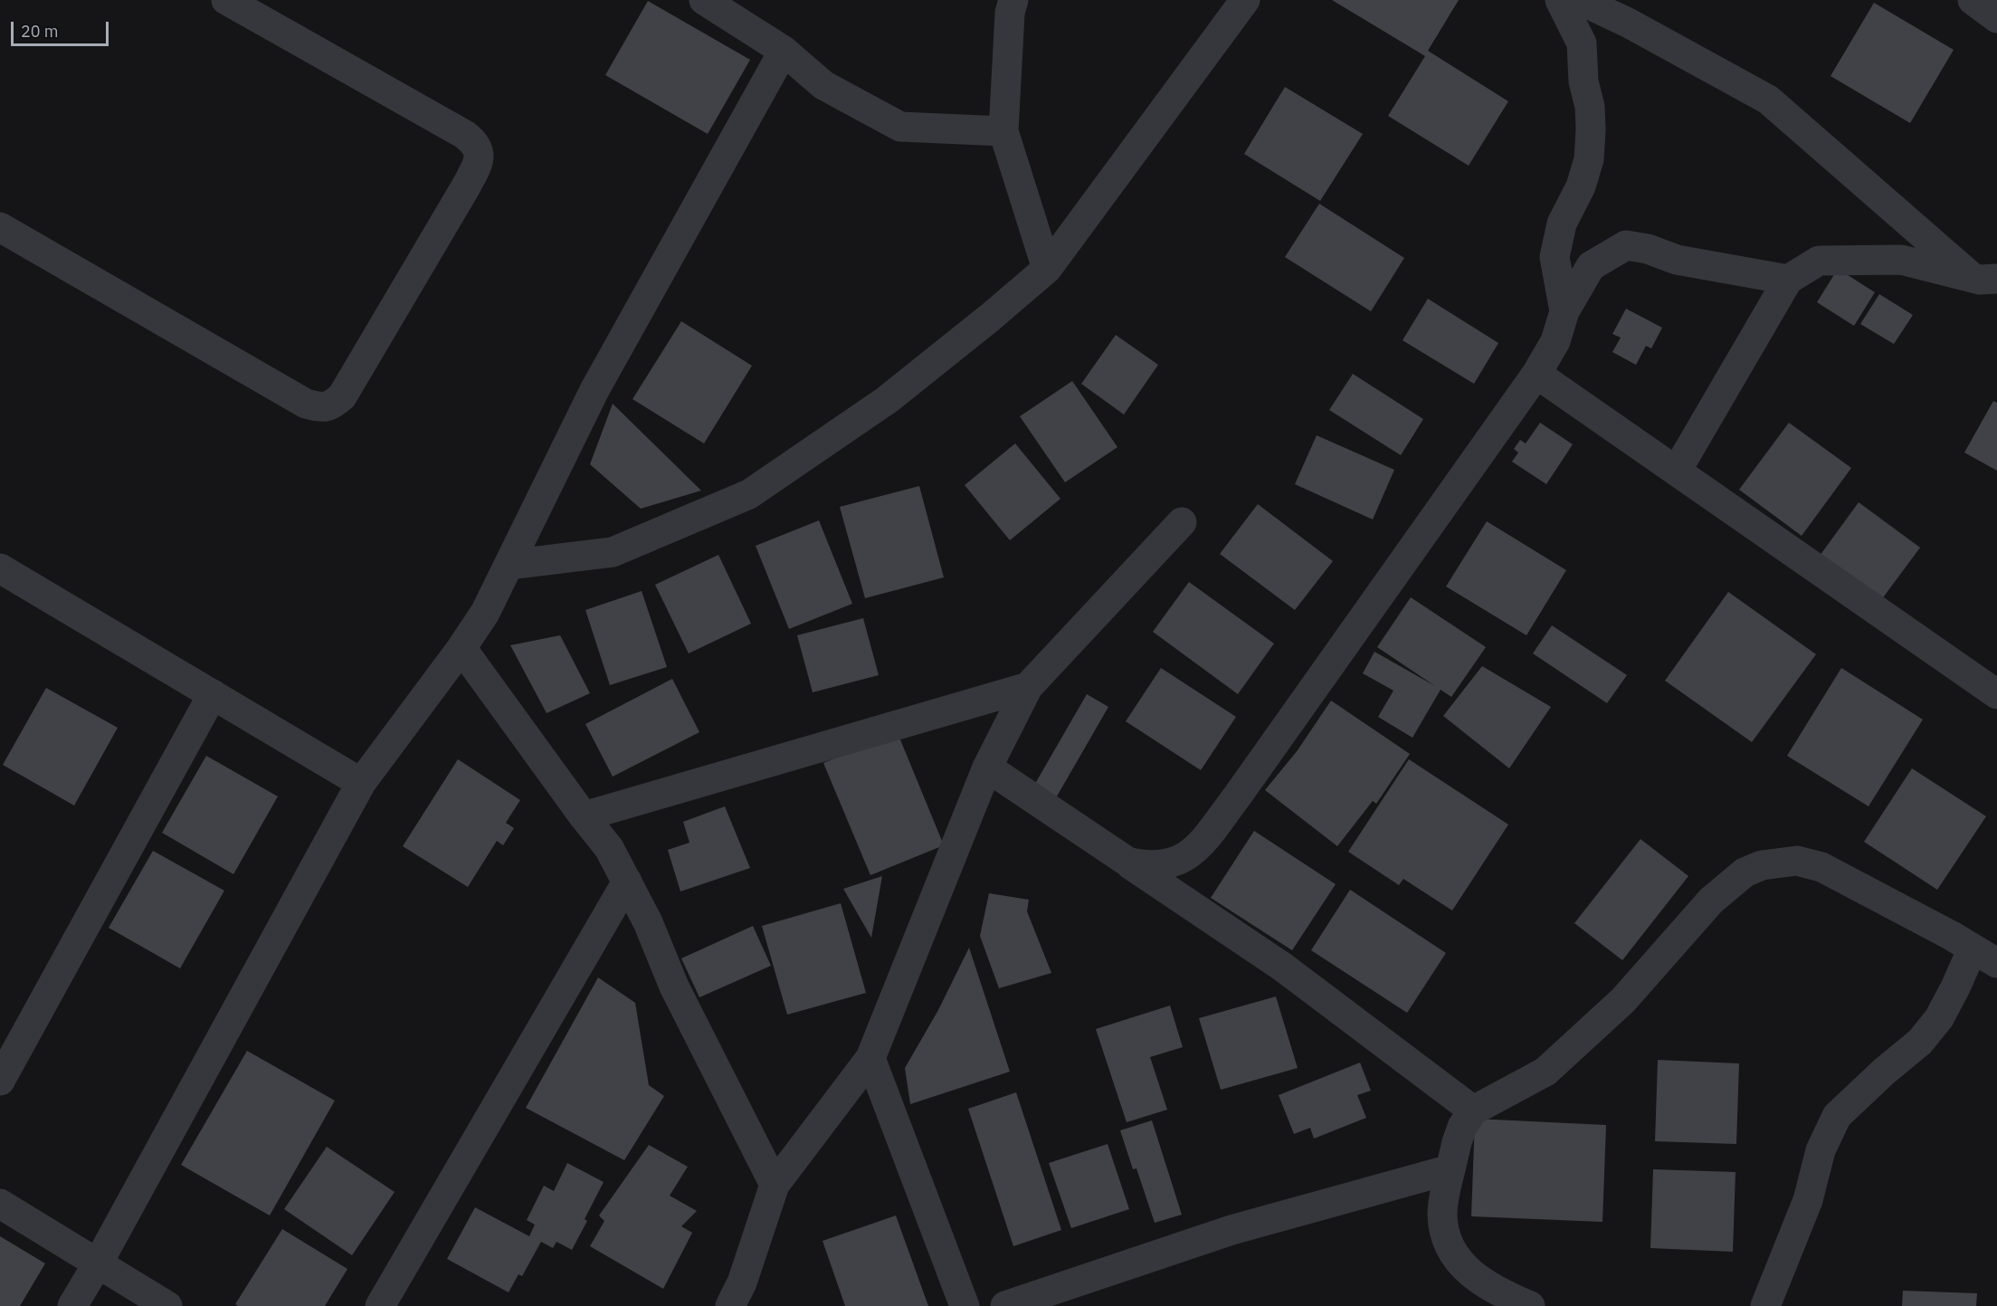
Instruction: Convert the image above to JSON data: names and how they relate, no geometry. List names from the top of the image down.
{
  "scale_bar": "20 m"
}
